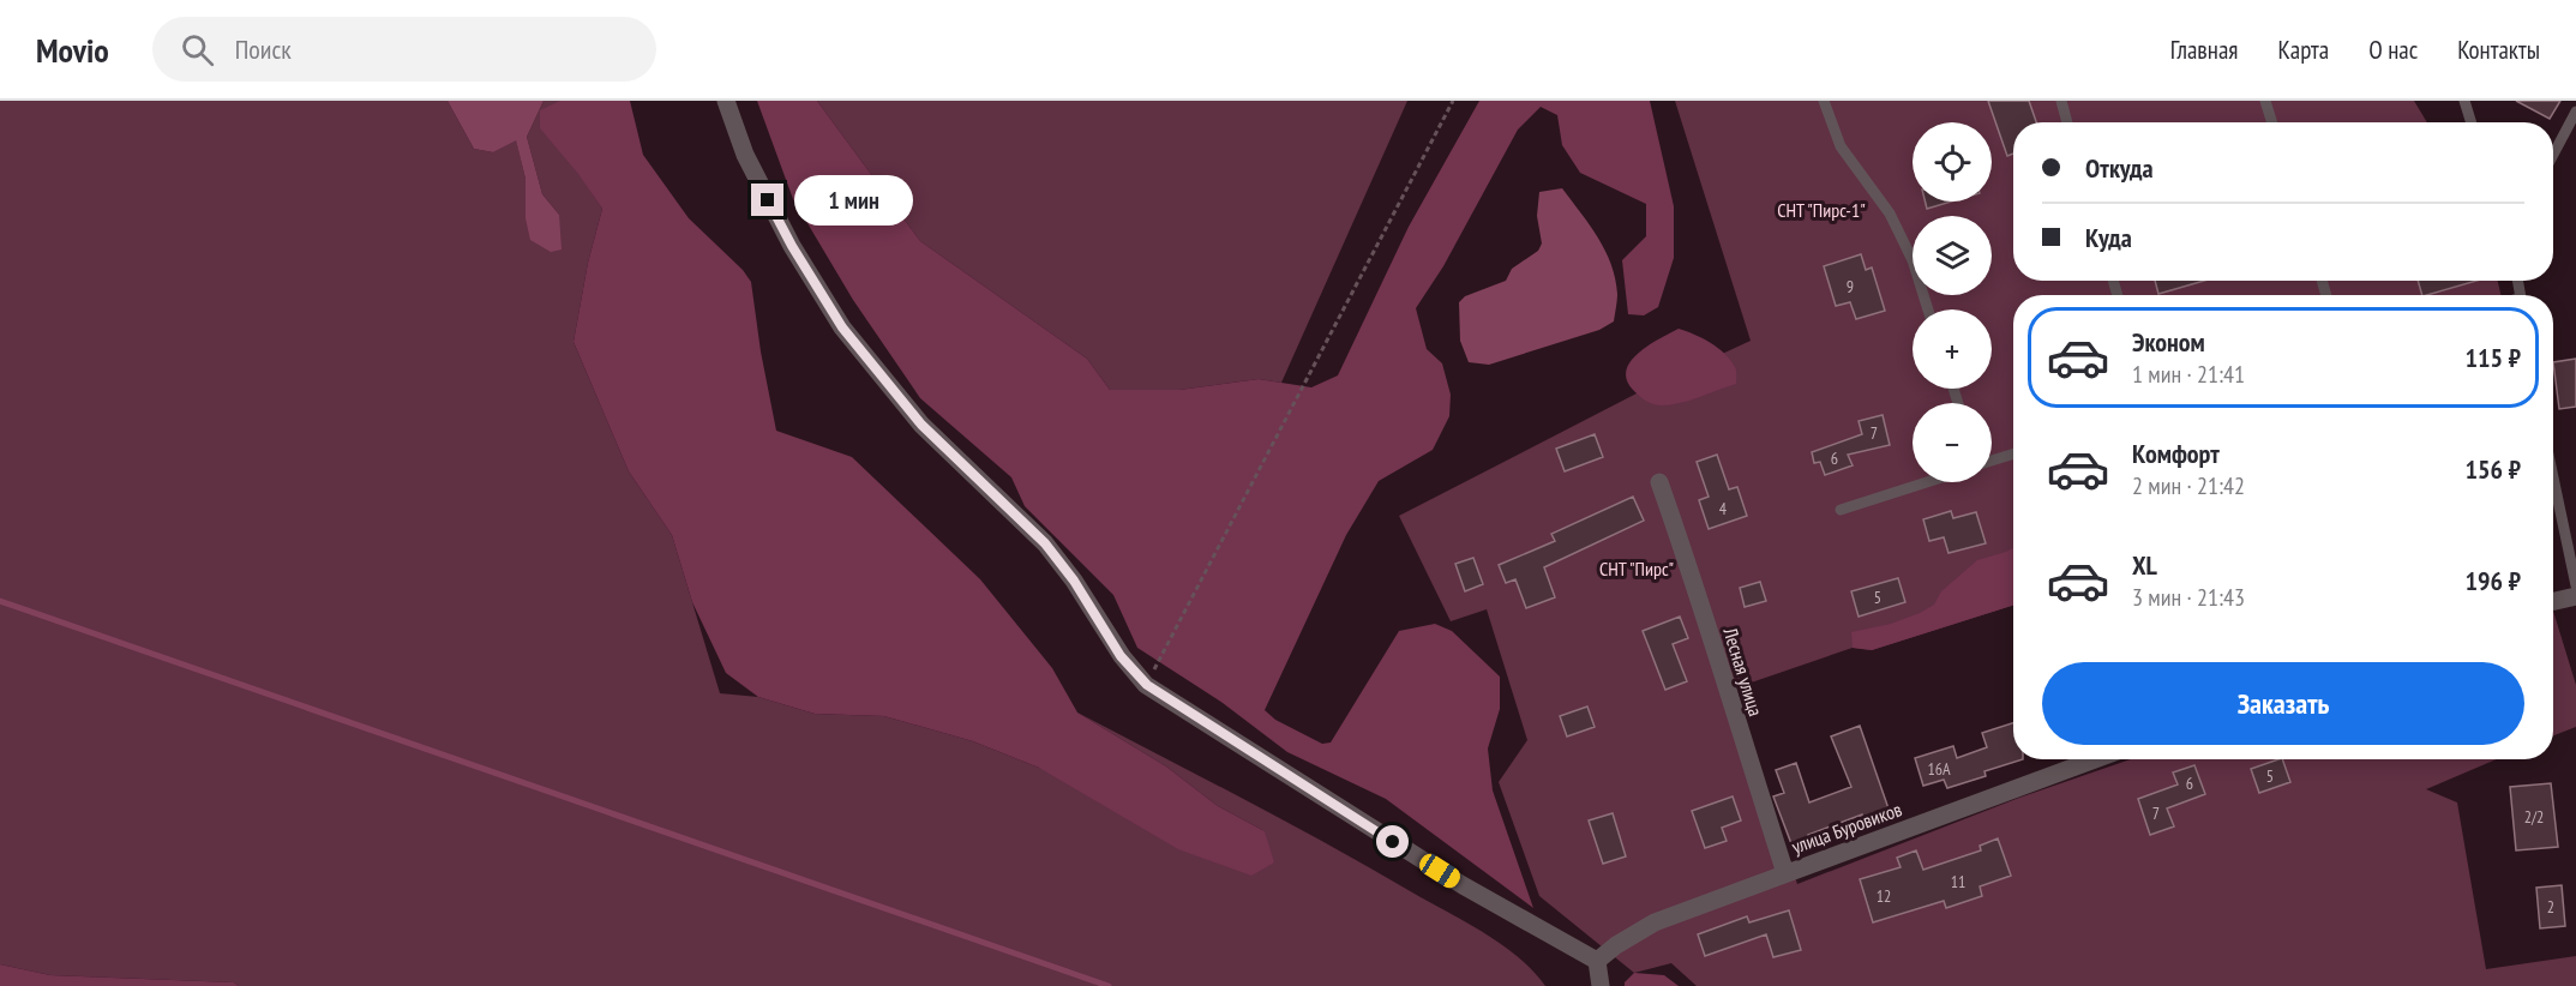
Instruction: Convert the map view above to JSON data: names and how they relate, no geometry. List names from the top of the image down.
{
  "streets": {
    "street": ["Лесная улица", "улица Буровиков"]
  },
  "crossings": [
    ["Лесная улица", "улица Буровиков"]
  ],
  "parks": ["СНТ \"Пирс-1\"", "СНТ \"Пирс\""],
  "house_numbers": [
    "9",
    "7",
    "6",
    "4",
    "5",
    "16А",
    "5",
    "6",
    "7",
    "2/2",
    "11",
    "12",
    "2"
  ],
  "page": {
    "header": "Movio",
    "search": "Поиск",
    "nav": [
      "Главная",
      "Карта",
      "О нас",
      "Контакты"
    ],
    "map_buttons": ["+", "−"],
    "banner": ["Откуда", "Куда"],
    "bubble": "1 мин",
    "list": [
      {
        "name": "Эконом",
        "note": "1 мин · 21:41",
        "value": "115 ₽"
      },
      {
        "name": "Комфорт",
        "note": "2 мин · 21:42",
        "value": "156 ₽"
      },
      {
        "name": "XL",
        "note": "3 мин · 21:43",
        "value": "196 ₽"
      }
    ],
    "buttons": "Заказать"
  }
}
